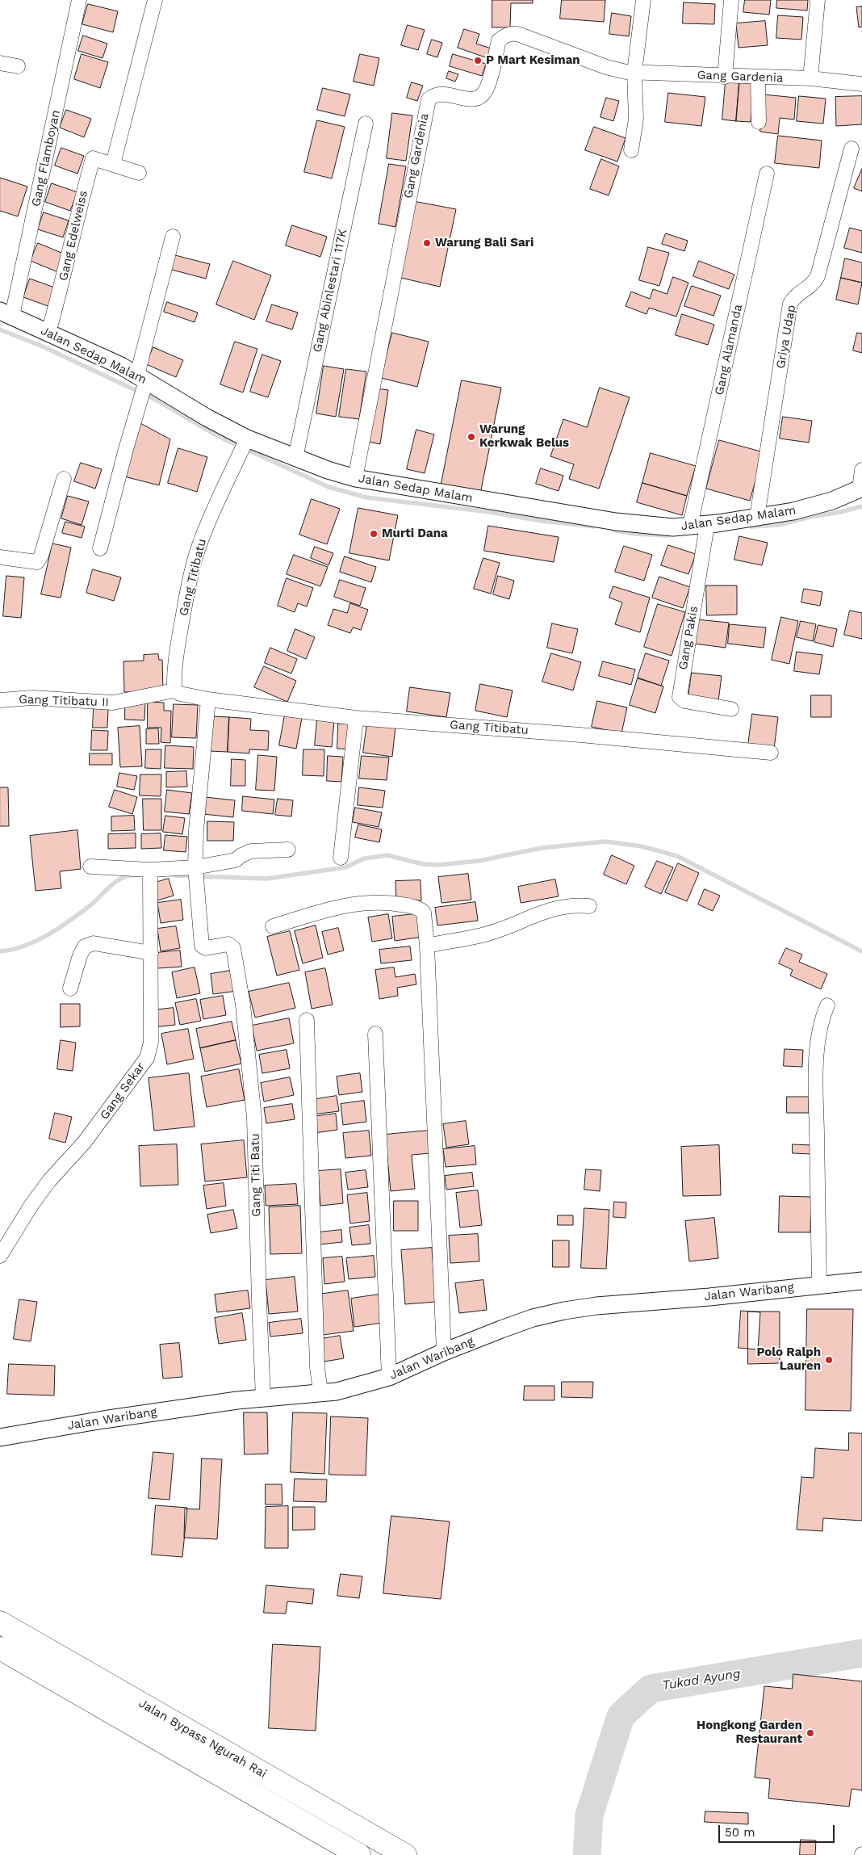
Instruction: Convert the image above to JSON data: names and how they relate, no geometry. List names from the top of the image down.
{
  "streets": {
    "highway": ["Jalan Bypass Ngurah Rai"],
    "street": [
      "Gang Gardenia",
      "Gang Flamboyan",
      "Gang Edelweiss",
      "Gang Abinlestari 117K",
      "Griya Udap",
      "Gang Alamanda",
      "Jalan Sedap Malam",
      "Gang Titibatu",
      "Gang Pakis",
      "Gang Titibatu II",
      "Gang Sekar",
      "Gang Titi Batu",
      "Jalan Waribang"
    ]
  },
  "crossings": [
    ["Gang Gardenia", "Jalan Sedap Malam"],
    ["Gang Flamboyan", "Jalan Sedap Malam"],
    ["Gang Edelweiss", "Jalan Sedap Malam"],
    ["Gang Abinlestari 117K", "Jalan Sedap Malam"],
    ["Griya Udap", "Jalan Sedap Malam"],
    ["Gang Alamanda", "Jalan Sedap Malam"],
    ["Gang Alamanda", "Gang Pakis"],
    ["Jalan Sedap Malam", "Gang Titibatu"],
    ["Jalan Sedap Malam", "Gang Pakis"],
    ["Gang Titibatu", "Gang Titibatu II"],
    ["Gang Titi Batu", "Jalan Waribang"]
  ],
  "water": ["Tukad Ayung"],
  "places": [
    "P Mart Kesiman",
    "Warung Bali Sari",
    "Warung Kerkwak Belus",
    "Murti Dana",
    "Polo Ralph Lauren",
    "Hongkong Garden Restaurant"
  ],
  "scale_bar": "50 m"
}
